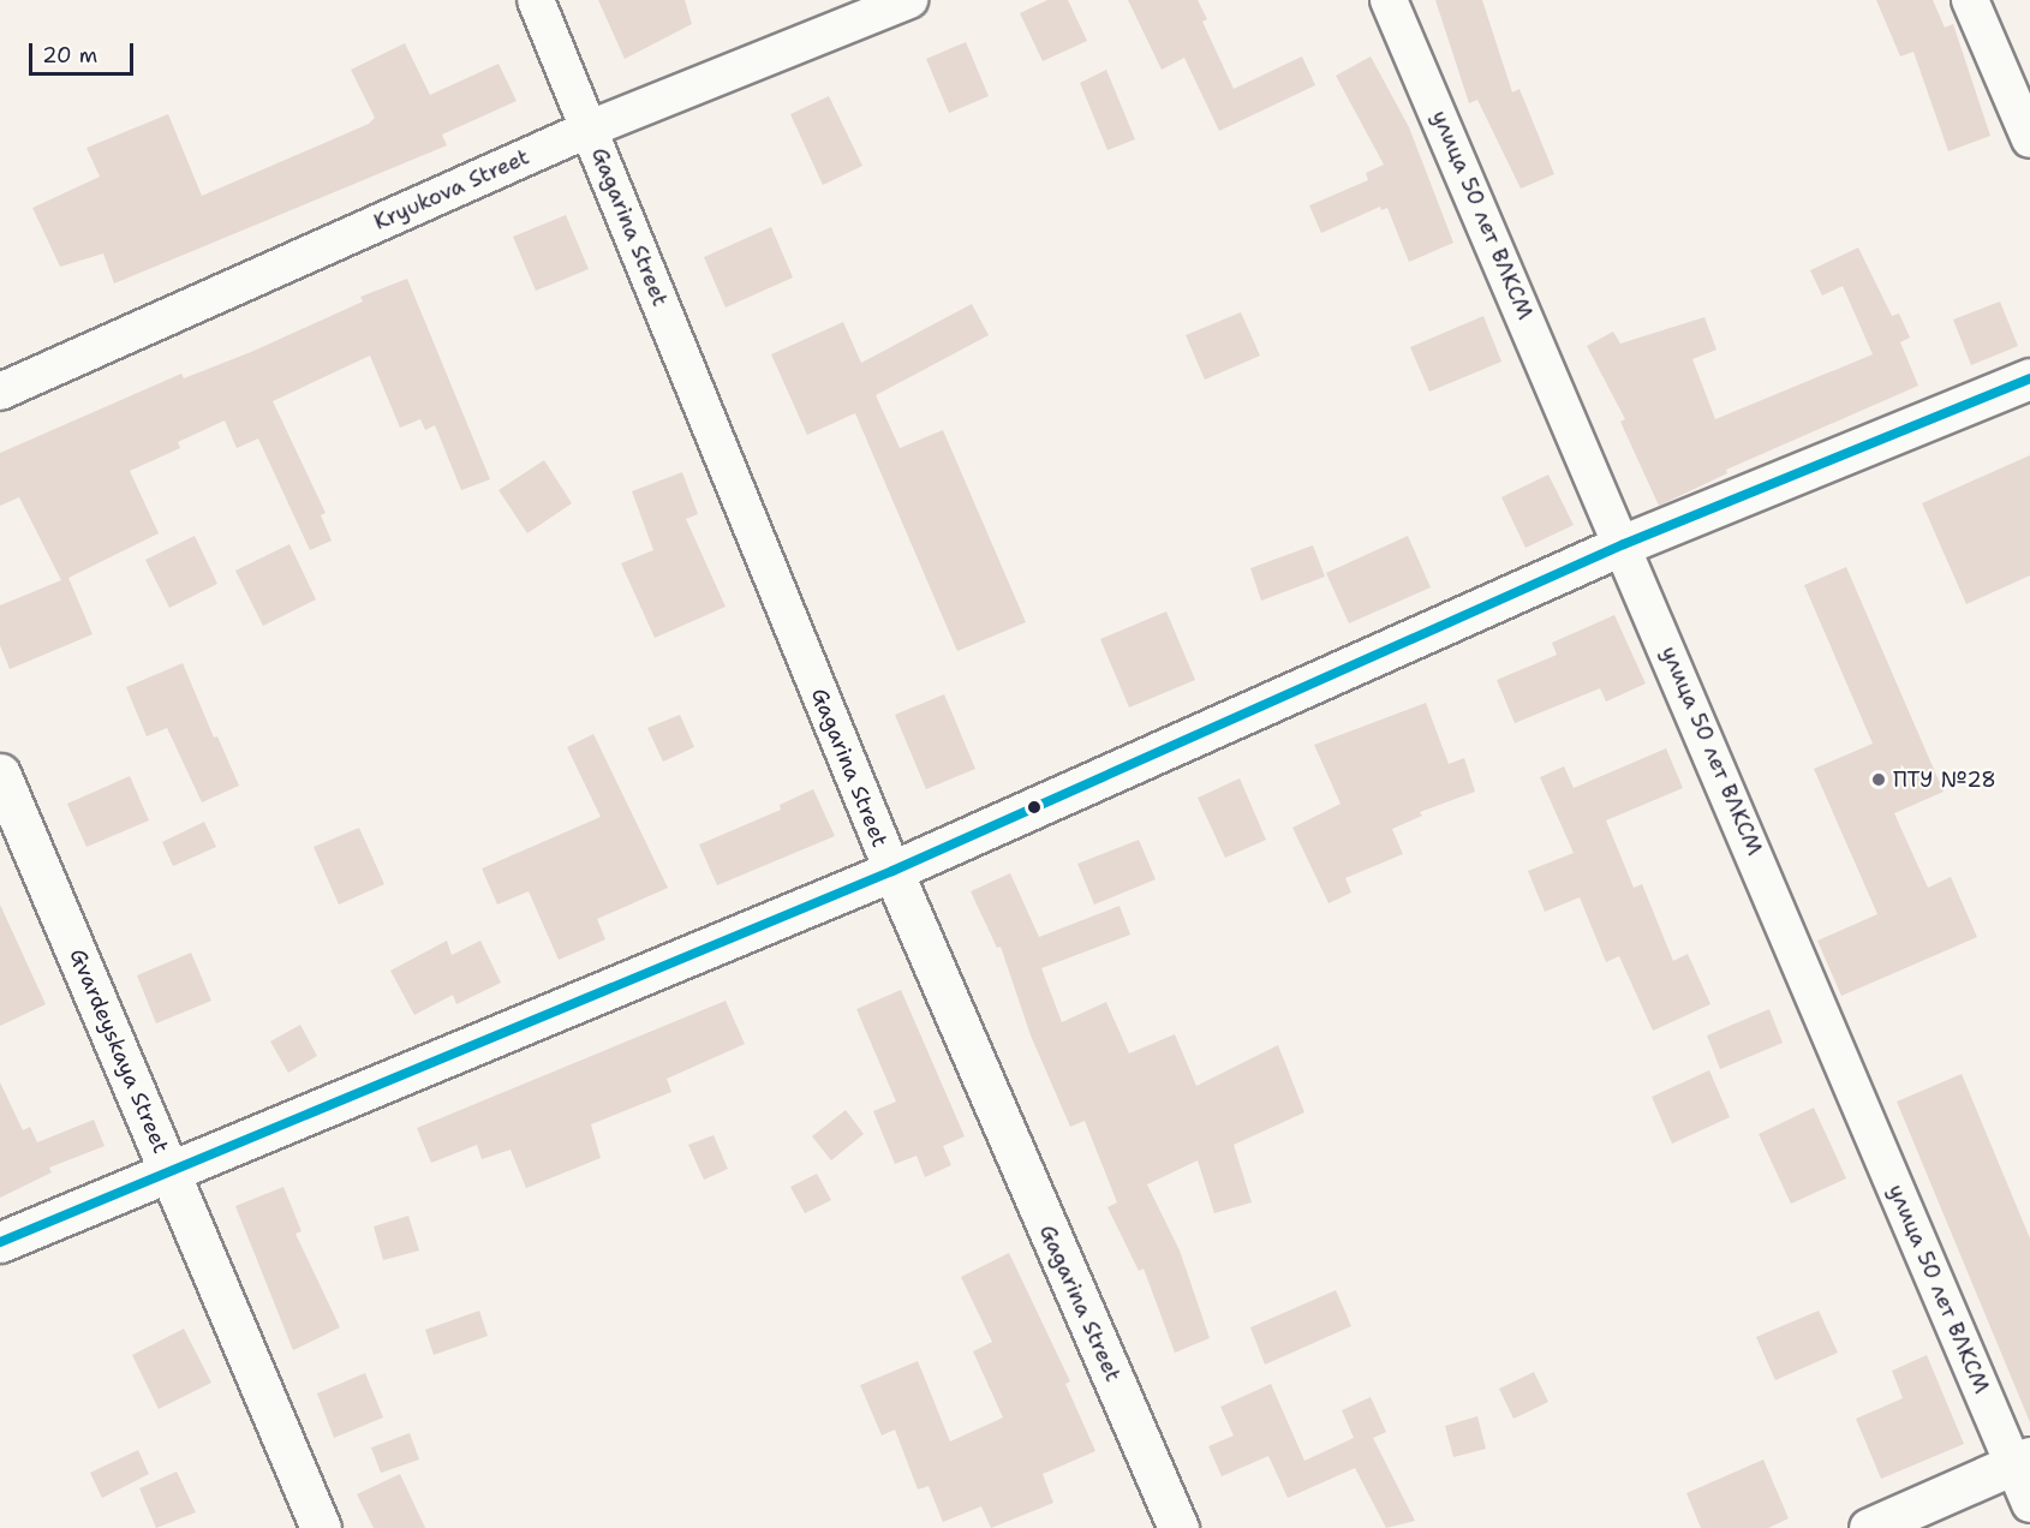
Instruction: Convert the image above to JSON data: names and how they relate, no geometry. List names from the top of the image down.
{
  "streets": {
    "main road": ["Gagarina Street", "Gvardeyskaya Street"],
    "street": ["Kryukova Street", "улица 50 лет ВЛКСМ"]
  },
  "crossings": [
    ["Kryukova Street", "Gagarina Street"]
  ],
  "places": ["ПТУ №28"],
  "scale_bar": "20 m"
}
